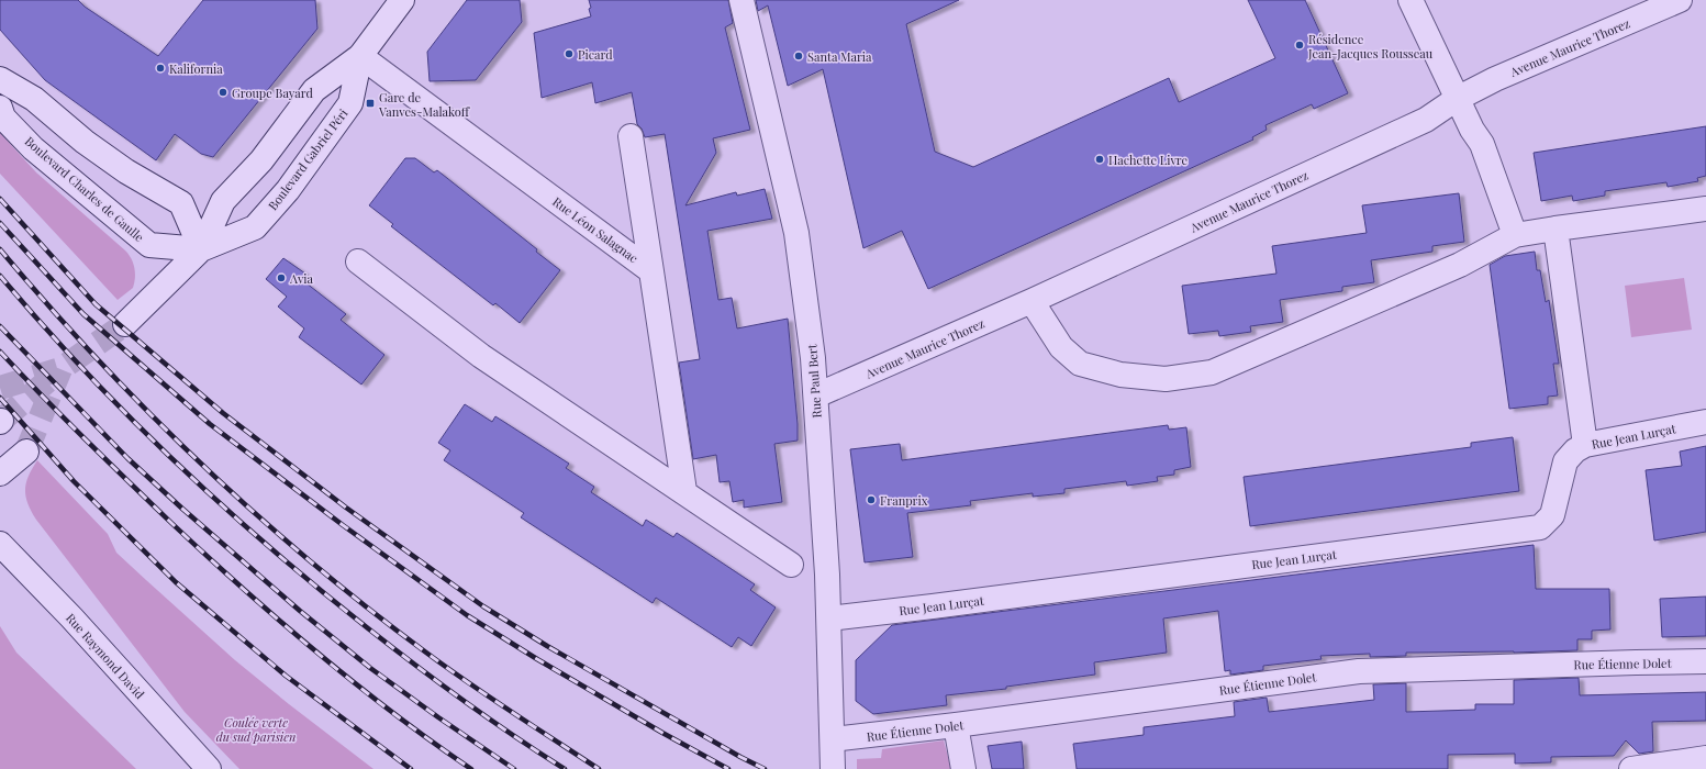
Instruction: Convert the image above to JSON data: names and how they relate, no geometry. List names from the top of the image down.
{
  "streets": {
    "street": [
      "Avenue Maurice Thorez",
      "Boulevard Gabriel Péri",
      "Boulevard Charles de Gaulle",
      "Rue Léon Salagnac",
      "Rue Paul Bert",
      "Rue Jean Lurçat",
      "Rue Raymond David",
      "Rue Étienne Dolet"
    ]
  },
  "crossings": [
    ["Avenue Maurice Thorez", "Rue Paul Bert"],
    ["Boulevard Gabriel Péri", "Boulevard Charles de Gaulle"],
    ["Boulevard Gabriel Péri", "Rue Léon Salagnac"],
    ["Rue Paul Bert", "Rue Jean Lurçat"],
    ["Rue Paul Bert", "Rue Étienne Dolet"]
  ],
  "parks": ["Coulée verte du sud parisien"],
  "places": {
    "other": [
      "Résidence Jean-Jacques Rousseau",
      "Picard",
      "Santa Maria",
      "Kalifornia",
      "Groupe Bayard",
      "Hachette Livre",
      "Avia",
      "Franprix"
    ],
    "transit": ["Gare de Vanves-Malakoff"]
  }
}
